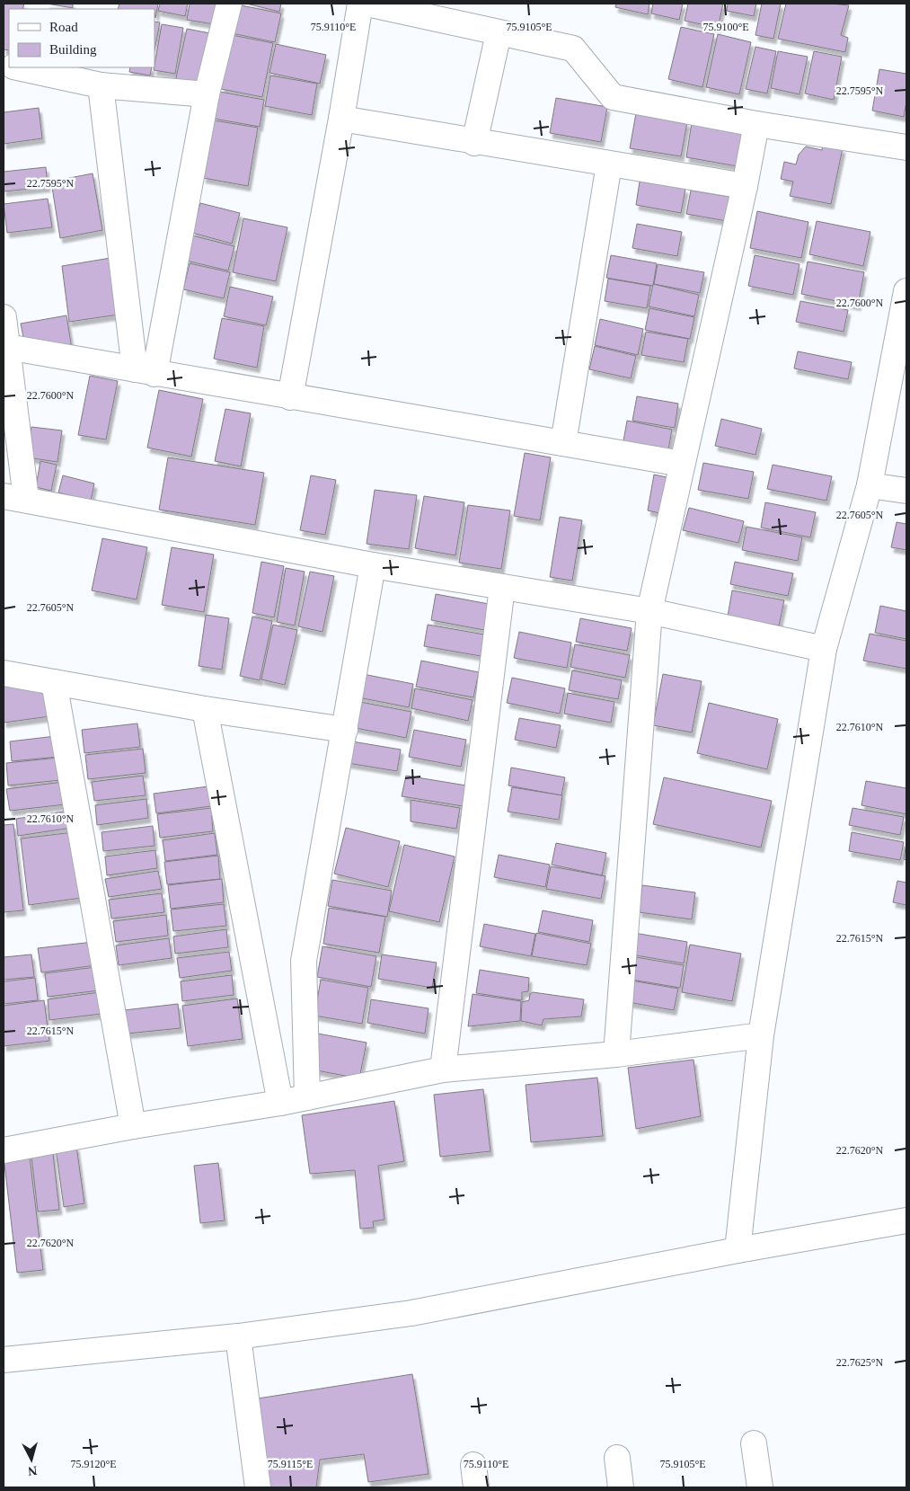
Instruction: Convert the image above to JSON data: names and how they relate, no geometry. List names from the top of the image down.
{
  "legend": ["Road", "Building"],
  "north": "bottom",
  "coordinates": [
    "75.9110°E",
    "75.9105°E",
    "75.9100°E",
    "22.7595°N",
    "22.7600°N",
    "22.7605°N",
    "22.7610°N",
    "22.7615°N",
    "22.7620°N",
    "22.7625°N",
    "75.9120°E",
    "75.9115°E"
  ]
}
